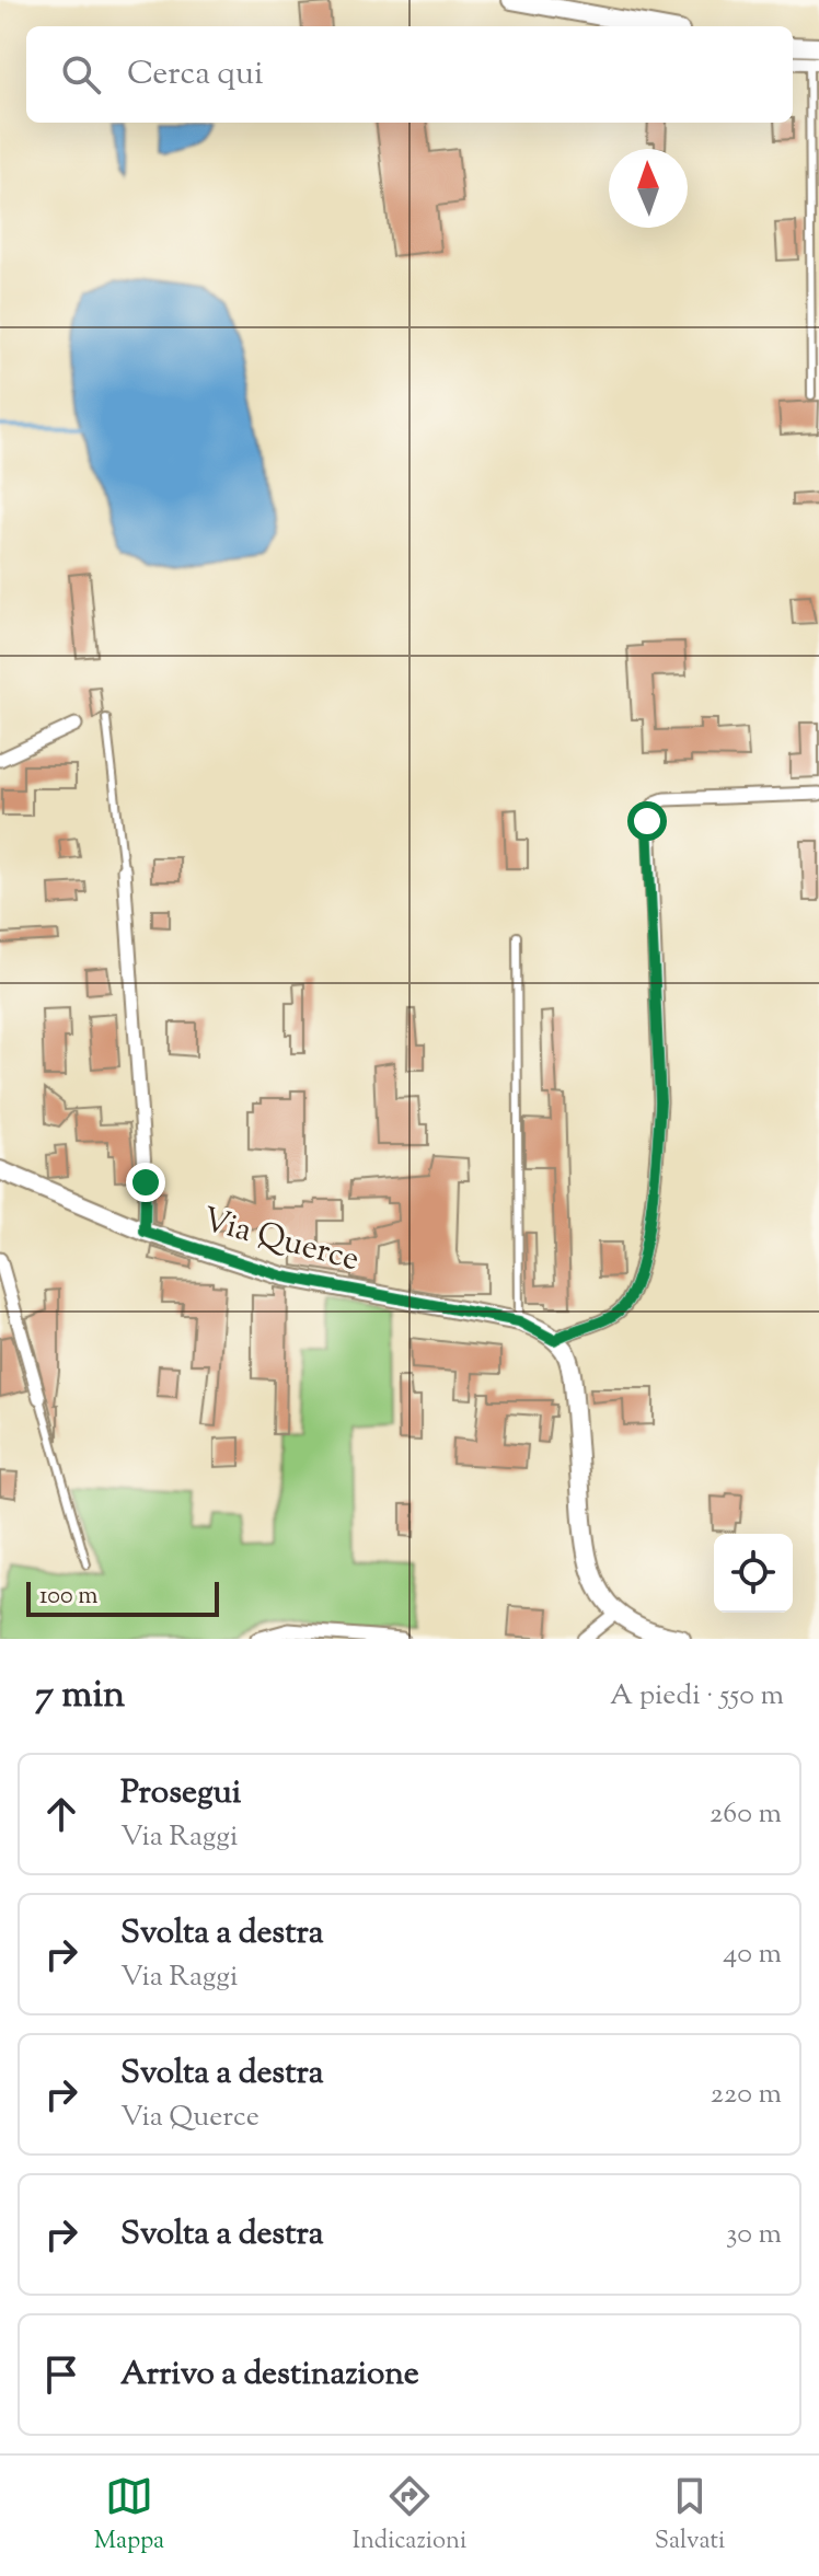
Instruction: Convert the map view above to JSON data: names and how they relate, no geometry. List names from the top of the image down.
{
  "streets": {
    "street": ["Via Querce"]
  },
  "scale_bar": "100 m",
  "north": "top",
  "page": {
    "search": "Cerca qui",
    "scale": "100 m",
    "heading": ["7 min", "A piedi · 550 m"],
    "list": [
      ["Prosegui", "Via Raggi", "260 m"],
      ["Svolta a destra", "Via Raggi", "40 m"],
      ["Svolta a destra", "Via Querce", "220 m"],
      ["Svolta a destra", "30 m"],
      "Arrivo a destinazione"
    ],
    "nav": ["Mappa", "Indicazioni", "Salvati"]
  }
}
